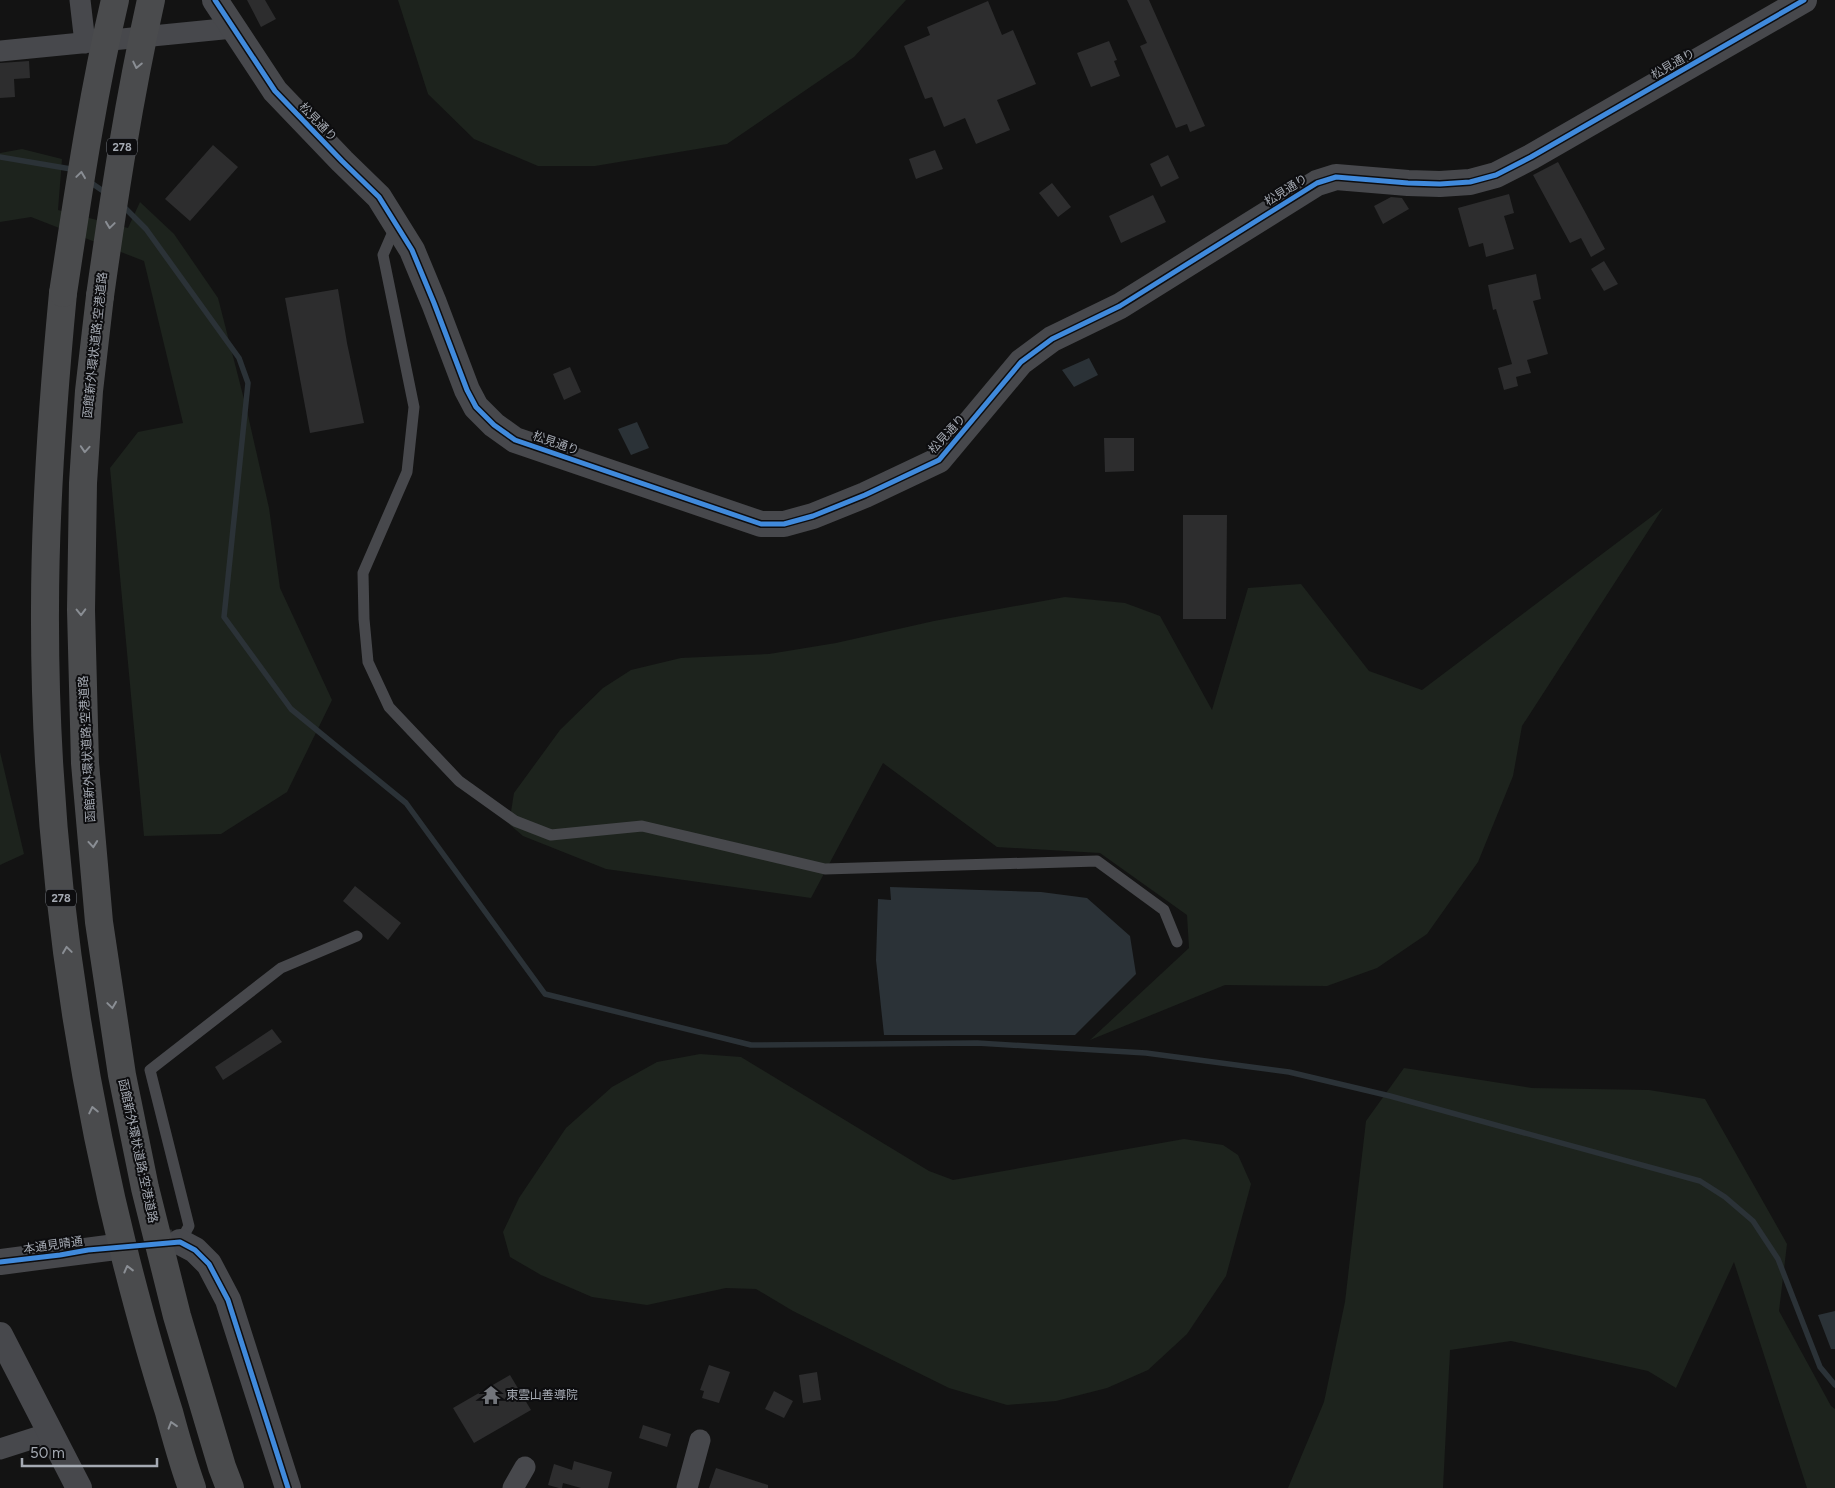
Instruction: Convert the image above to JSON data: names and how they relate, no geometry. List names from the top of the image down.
{
  "streets": {
    "highway": ["278", "函館新外環状道路;空港道路"],
    "street": ["松見通り", "本通見晴通"]
  },
  "places": {
    "temple": ["東雲山善導院"]
  },
  "scale_bar": "50 m"
}
